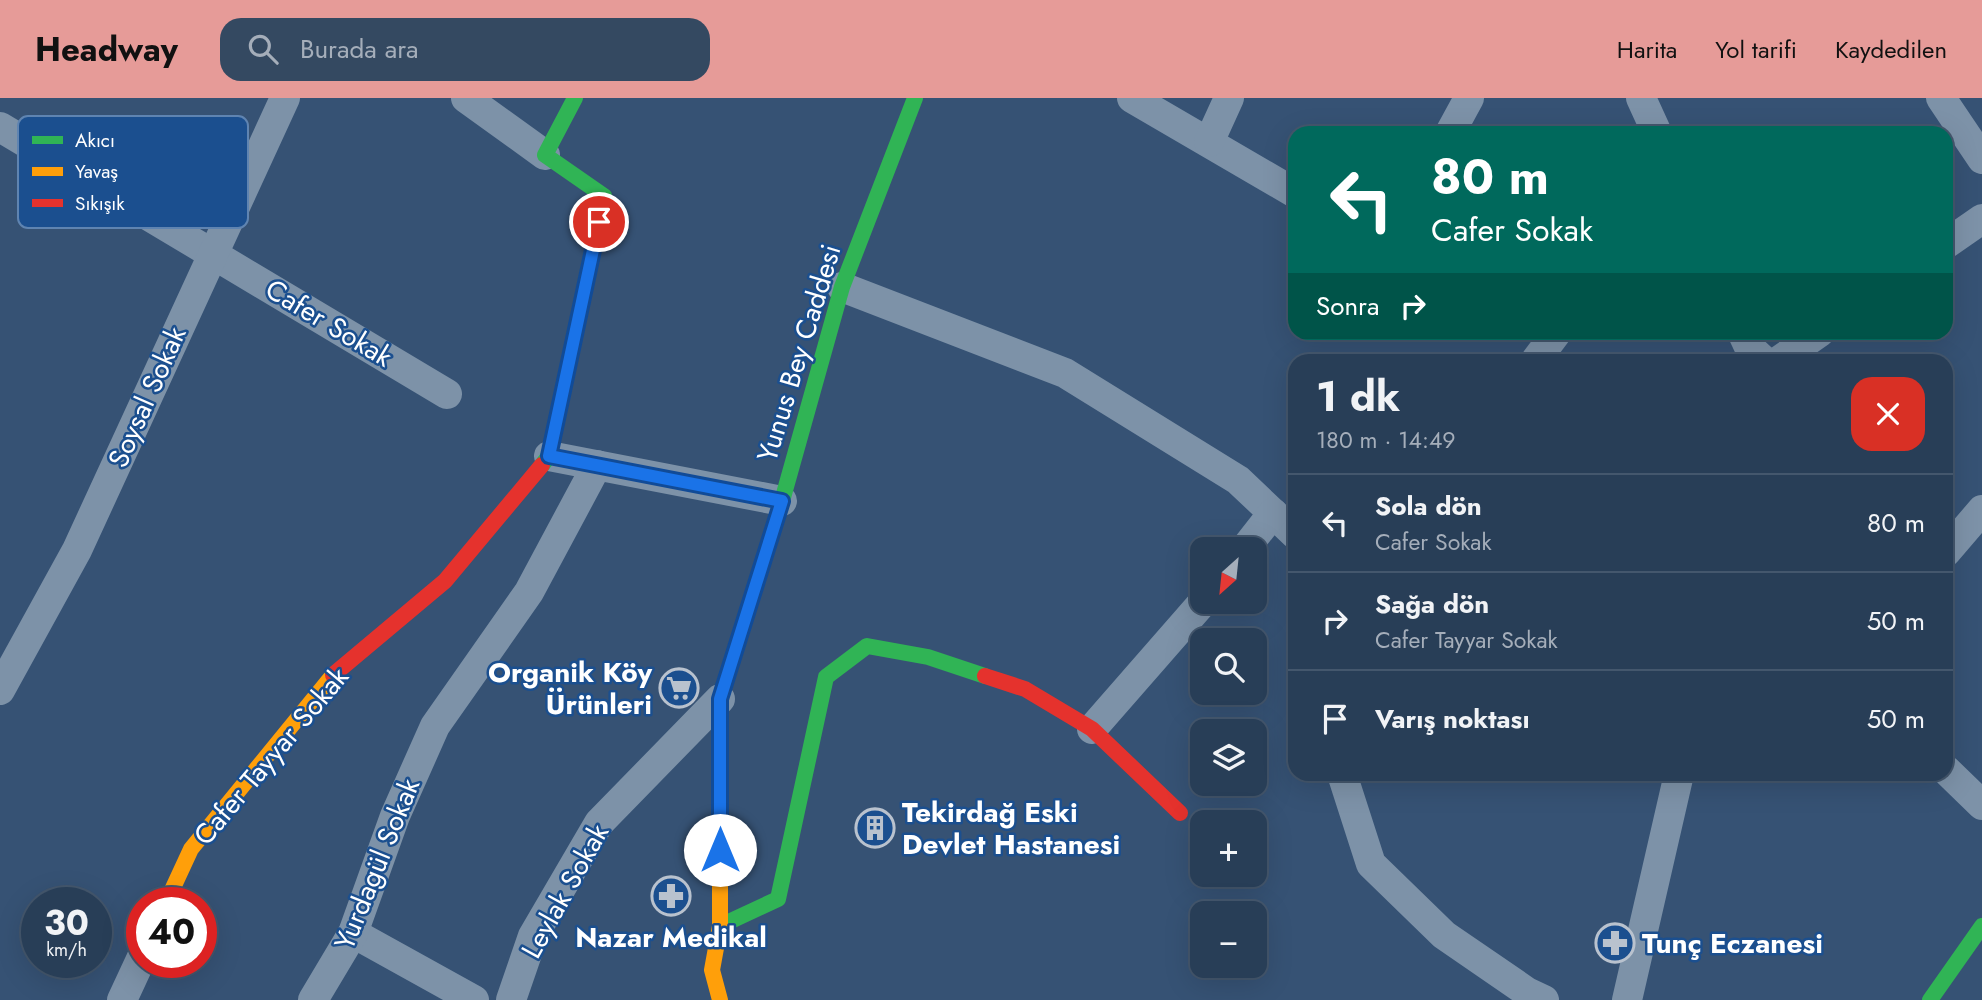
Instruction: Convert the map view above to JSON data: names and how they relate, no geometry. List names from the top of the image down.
{
  "streets": {
    "street": [
      "Cafer Sokak",
      "Yunus Bey Caddesi",
      "Soysal Sokak",
      "Cafer Tayyar Sokak",
      "Yurdagül Sokak",
      "Leylak Sokak"
    ]
  },
  "crossings": [
    ["Cafer Sokak", "Soysal Sokak"],
    ["Yunus Bey Caddesi", "Leylak Sokak"]
  ],
  "places": {
    "supermarket": ["Organik Köy Ürünleri"],
    "building": ["Tekirdağ Eski Devlet Hastanesi"],
    "pharmacy": ["Nazar Medikal", "Tunç Eczanesi"]
  },
  "legend": ["Akıcı", "Yavaş", "Sıkışık"],
  "north": "bottom left",
  "page": {
    "header": "Headway",
    "search": "Burada ara",
    "nav": ["Harita", "Yol tarifi", "Kaydedilen"],
    "turn": ["80 m", "Cafer Sokak"],
    "then": "Sonra",
    "heading": ["1 dk", "180 m · 14:49"],
    "list": [
      {
        "name": "Sola dön",
        "note": "Cafer Sokak",
        "value": "80 m"
      },
      {
        "name": "Sağa dön",
        "note": "Cafer Tayyar Sokak",
        "value": "50 m"
      },
      {
        "name": "Varış noktası",
        "value": "50 m"
      }
    ],
    "map_buttons": ["+", "−"],
    "speed": "30 km/h",
    "limit": "40"
  }
}
